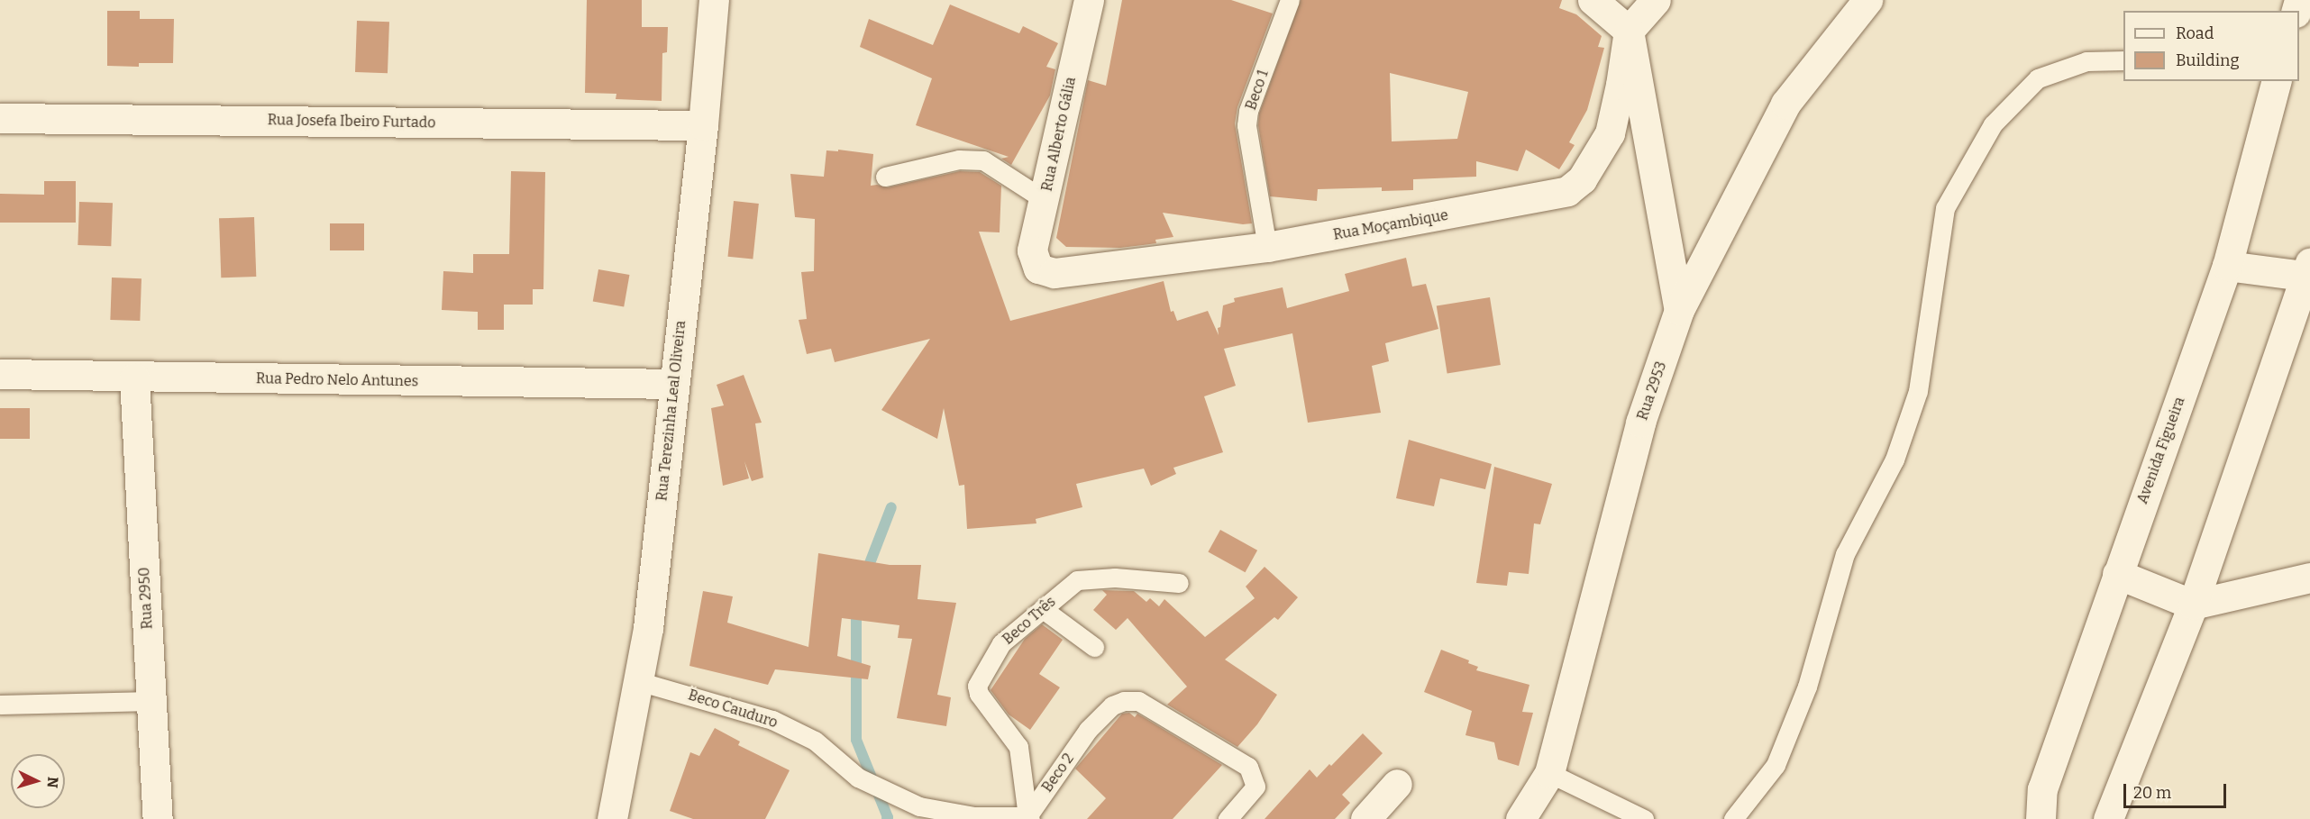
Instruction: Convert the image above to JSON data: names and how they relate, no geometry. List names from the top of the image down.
{
  "streets": {
    "street": [
      "Rua Josefa Ibeiro Furtado",
      "Rua Alberto Gália",
      "Rua Moçambique",
      "Rua Pedro Nelo Antunes",
      "Rua 2953",
      "Rua Terezinha Leal Oliveira",
      "Avenida Figueira",
      "Rua 2950"
    ],
    "lane": [
      "Beco 1",
      "Beco Três",
      "Beco Cauduro",
      "Beco 2"
    ]
  },
  "crossings": [
    ["Beco 1", "Rua Moçambique"],
    ["Rua Josefa Ibeiro Furtado", "Rua Terezinha Leal Oliveira"],
    ["Rua Alberto Gália", "Rua Moçambique"],
    ["Rua Pedro Nelo Antunes", "Rua Terezinha Leal Oliveira"],
    ["Rua Pedro Nelo Antunes", "Rua 2950"],
    ["Rua Terezinha Leal Oliveira", "Beco Cauduro"],
    ["Beco Três", "Beco Cauduro"],
    ["Beco Três", "Beco 2"],
    ["Beco Cauduro", "Beco 2"]
  ],
  "legend": ["Road", "Building"],
  "scale_bar": "20 m",
  "north": "right"
}
